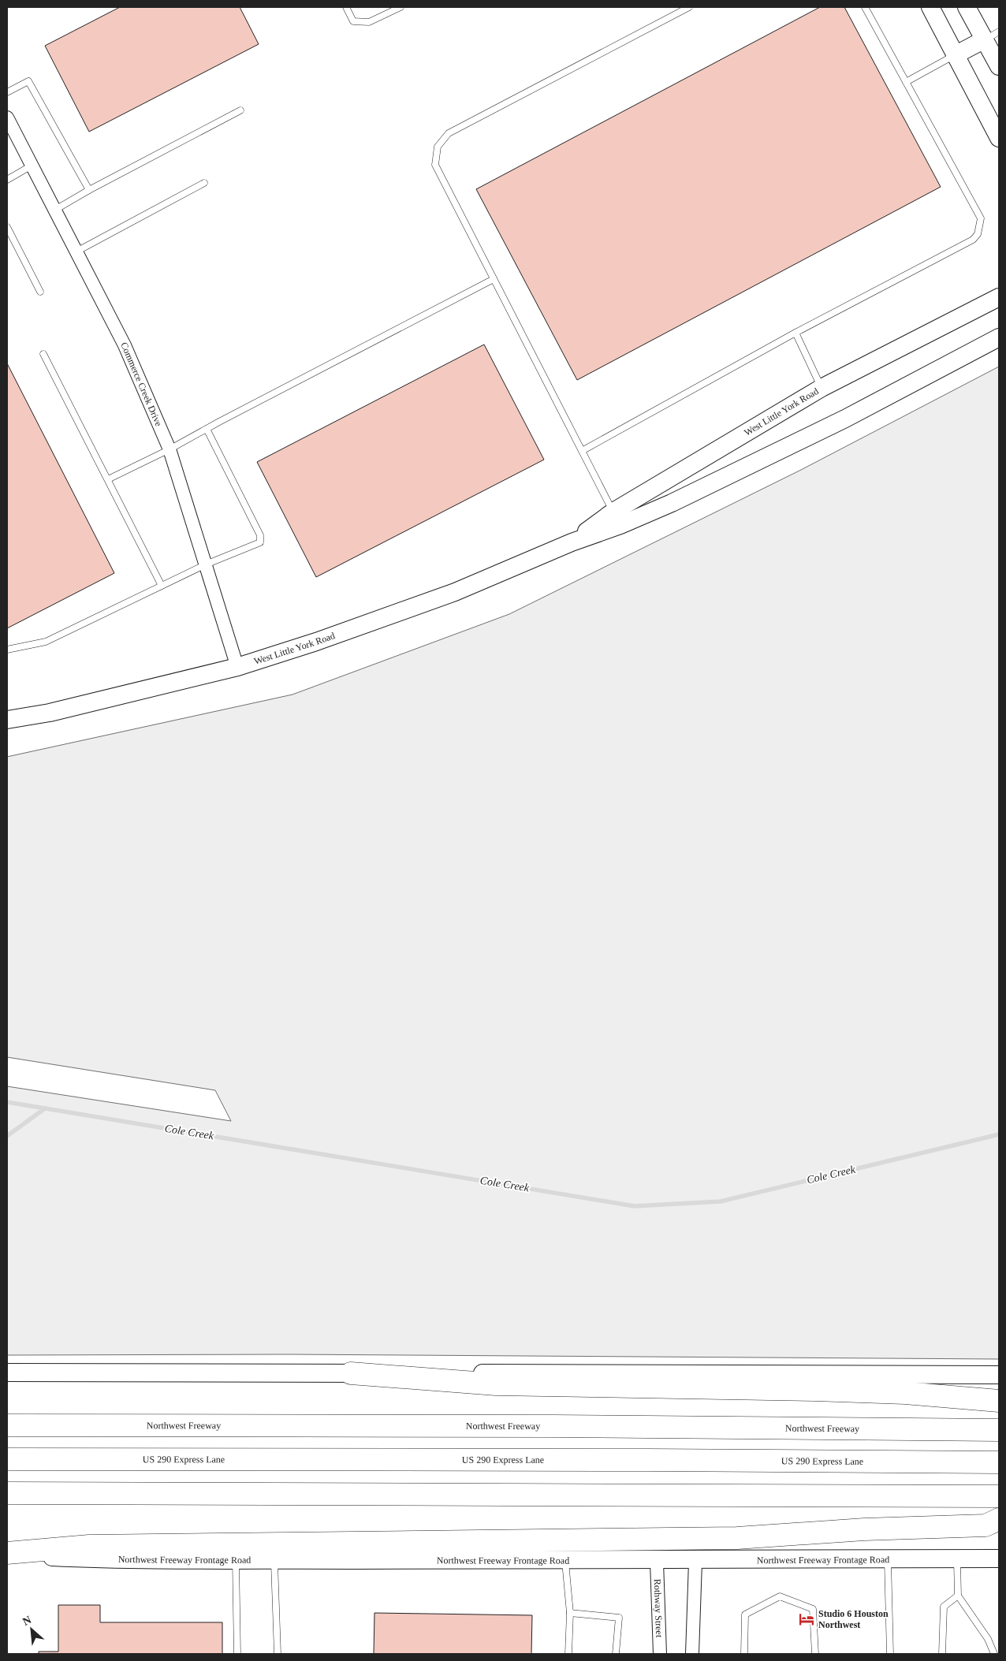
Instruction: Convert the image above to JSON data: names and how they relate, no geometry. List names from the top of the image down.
{
  "streets": {
    "highway": ["Northwest Freeway", "US 290 Express Lane"],
    "main road": ["West Little York Road", "Northwest Freeway Frontage Road"],
    "street": ["Commerce Creek Drive", "Rothway Street"]
  },
  "crossings": [
    ["Commerce Creek Drive", "West Little York Road"],
    ["Northwest Freeway Frontage Road", "Rothway Street"]
  ],
  "water": ["Cole Creek"],
  "places": {
    "hotel": ["Studio 6 Houston Northwest"]
  },
  "north": "top left"
}
